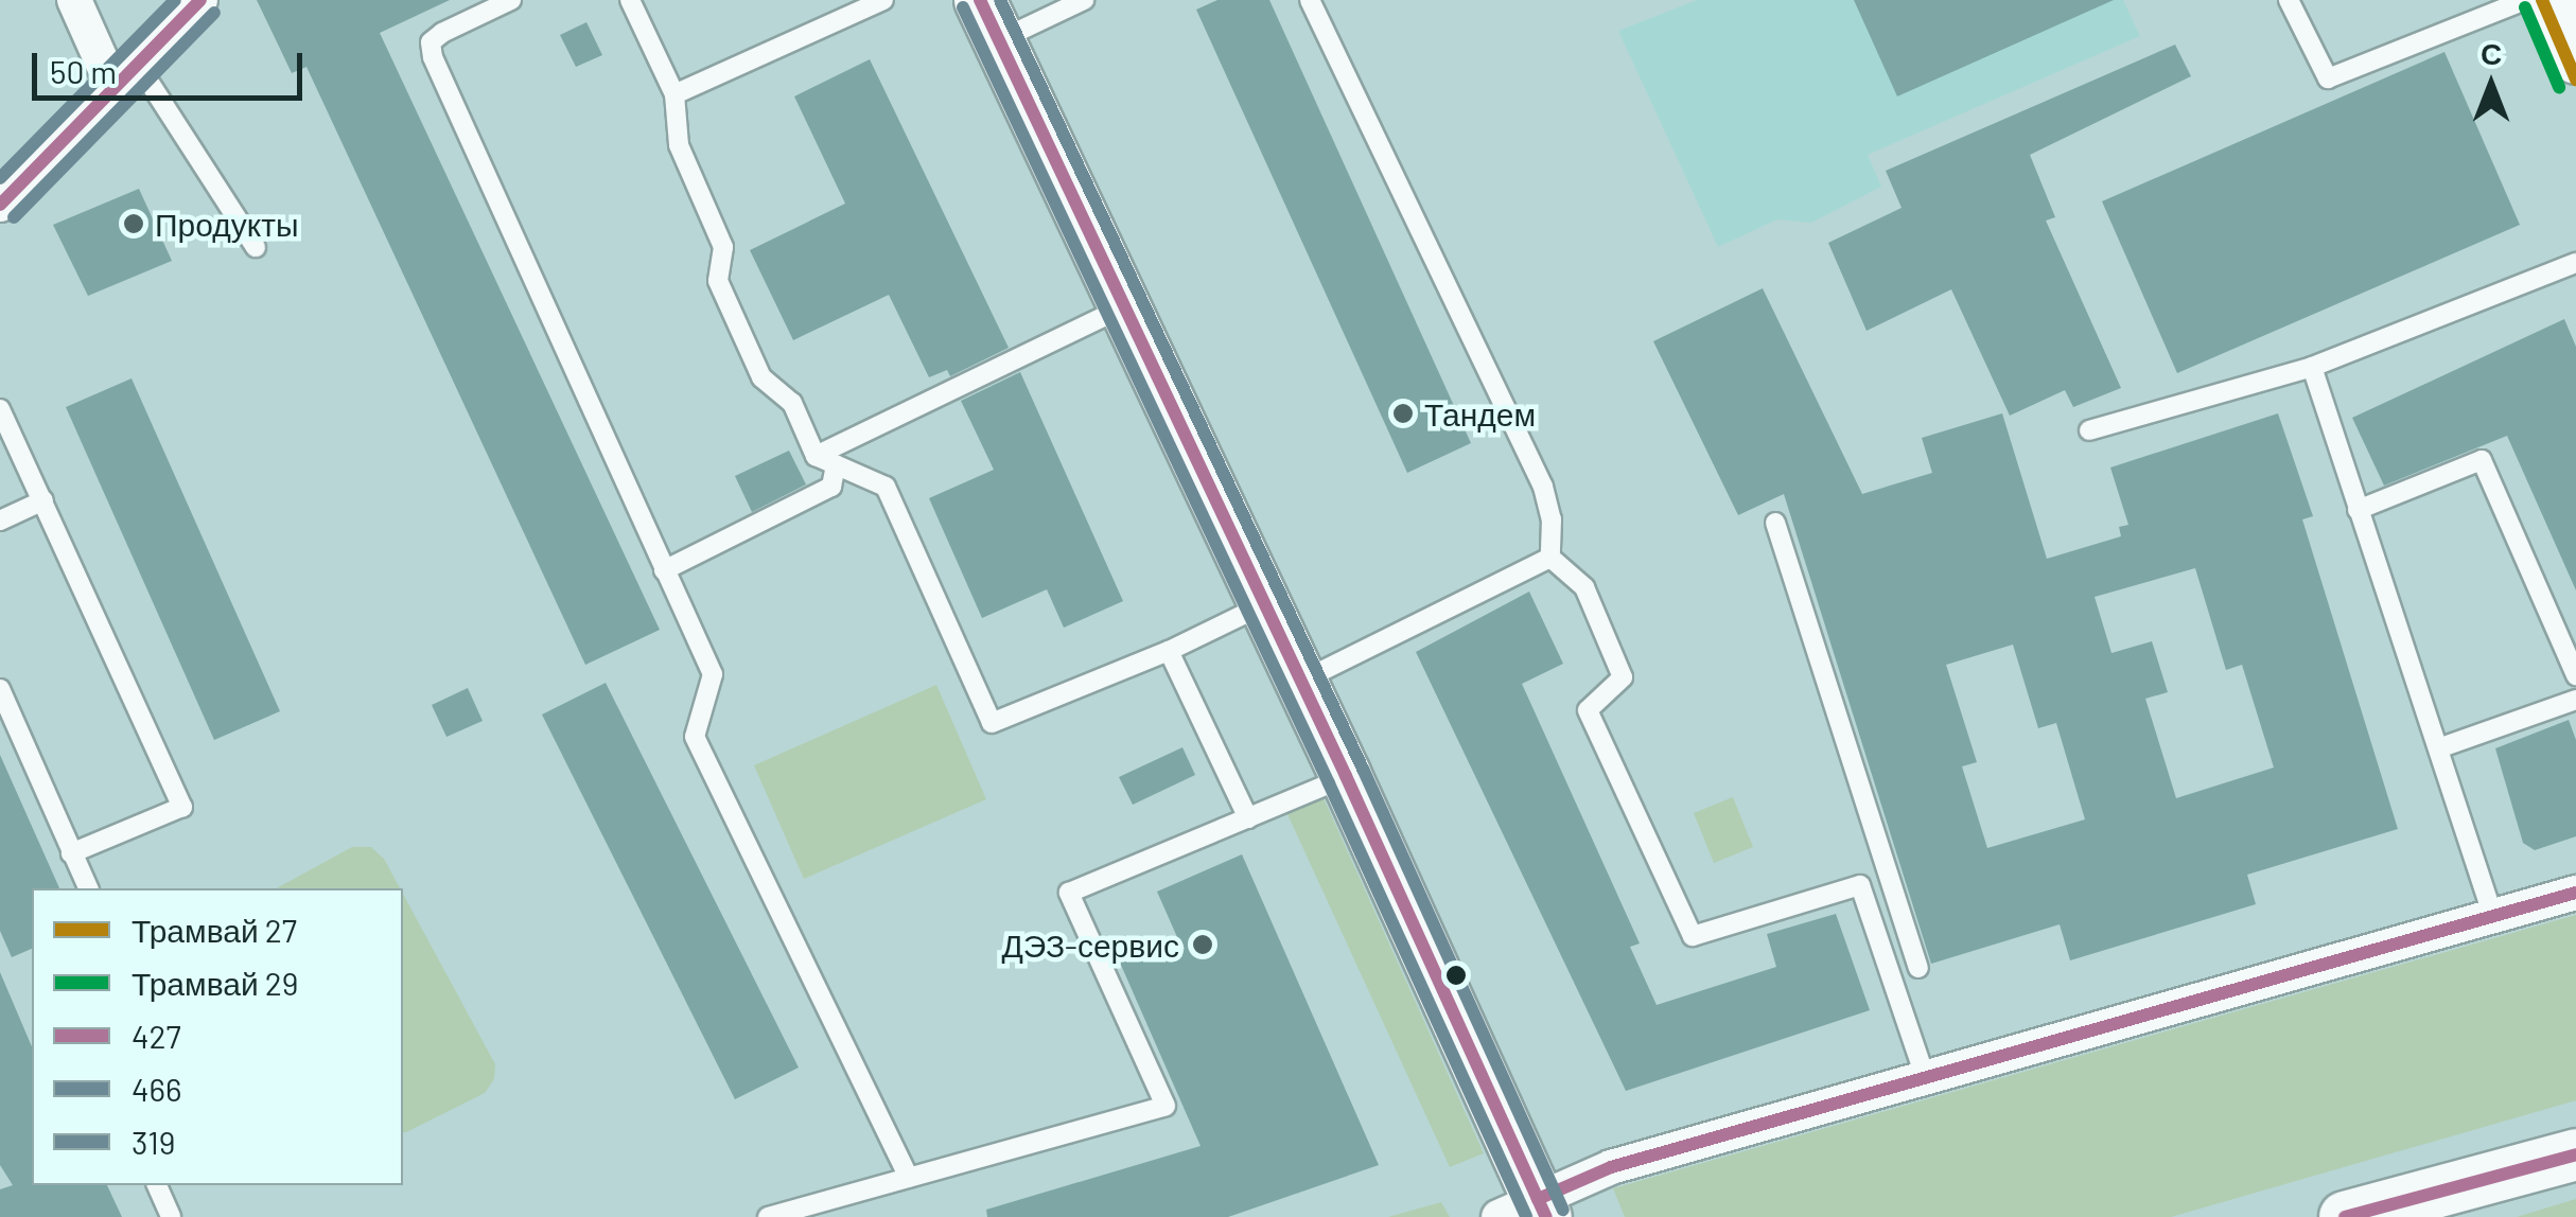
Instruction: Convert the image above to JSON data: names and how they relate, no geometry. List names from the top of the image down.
{
  "places": ["Продукты", "Тандем", "ДЭЗ-сервис"],
  "lines": [
    "tram line 27",
    "transit line 427",
    "transit line 319",
    "tram line 29",
    "transit line 466"
  ],
  "legend": [
    "Трамвай 27",
    "Трамвай 29",
    "427",
    "466",
    "319"
  ],
  "scale_bar": "50 m",
  "north": "top"
}
